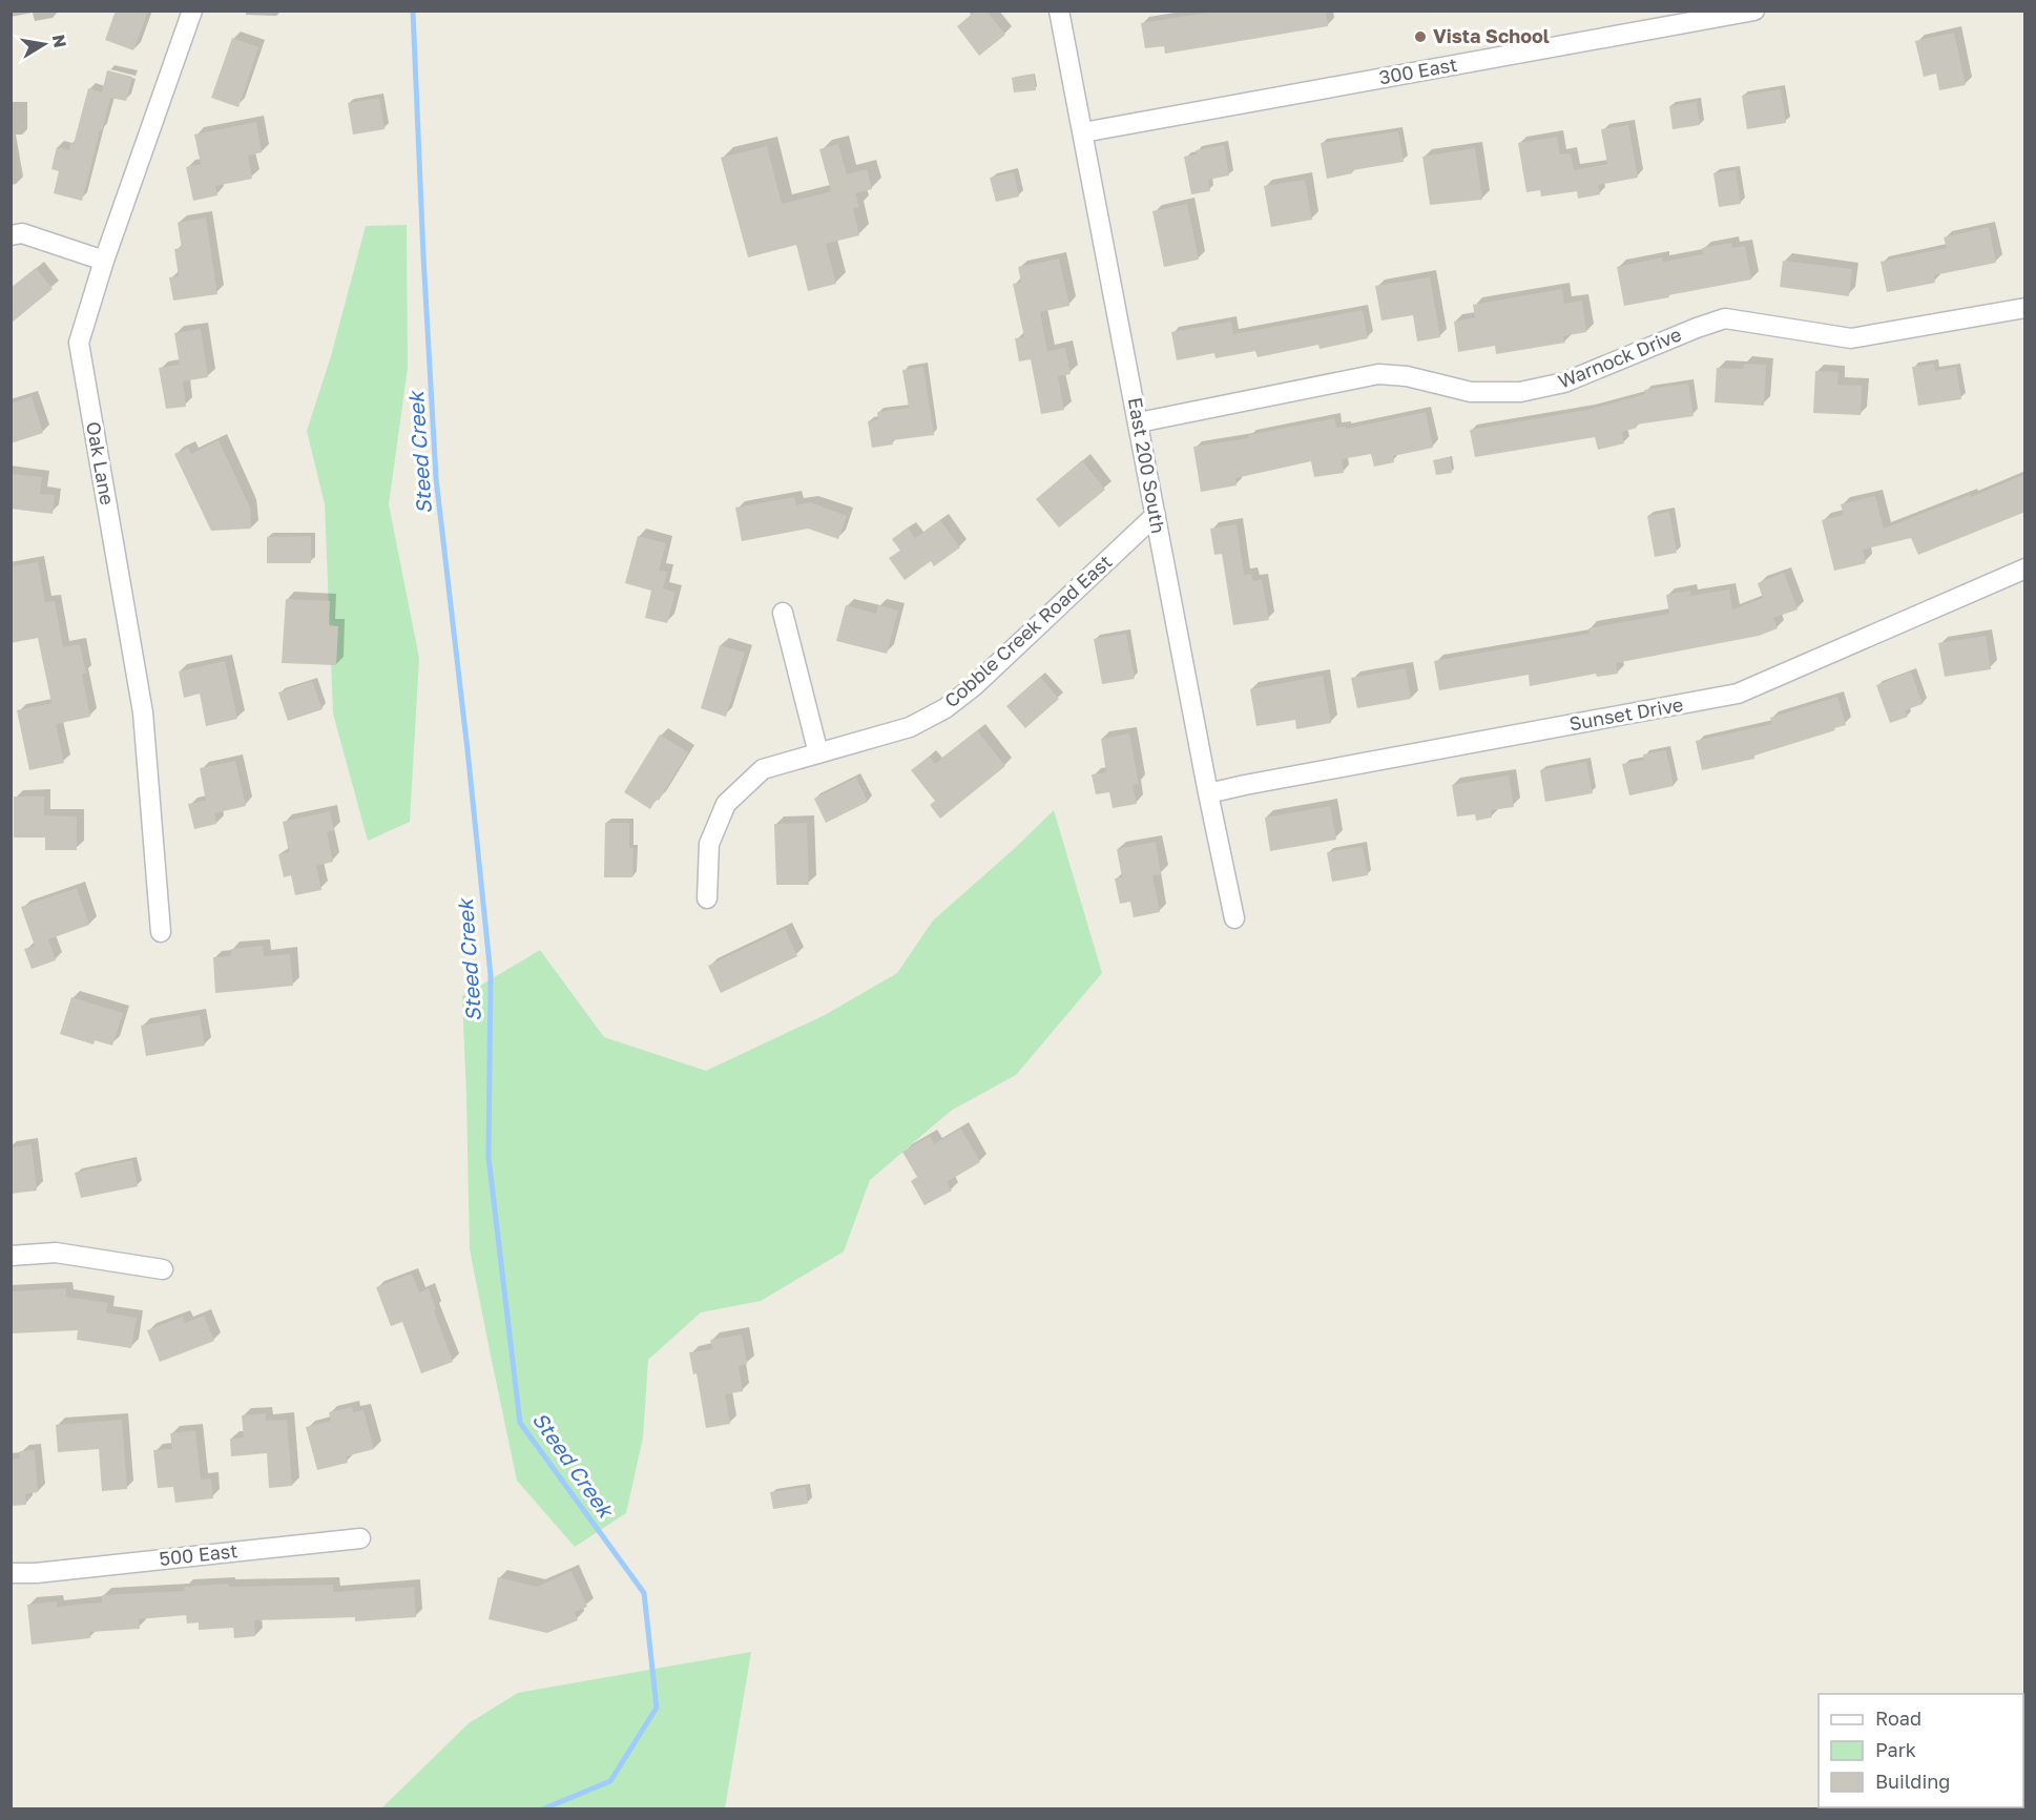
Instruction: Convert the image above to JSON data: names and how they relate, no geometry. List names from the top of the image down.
{
  "streets": {
    "street": [
      "300 East",
      "Warnock Drive",
      "Oak Lane",
      "East 200 South",
      "Cobble Creek Road East",
      "Sunset Drive",
      "500 East"
    ]
  },
  "crossings": [
    ["300 East", "East 200 South"],
    ["Warnock Drive", "East 200 South"],
    ["East 200 South", "Cobble Creek Road East"],
    ["East 200 South", "Sunset Drive"]
  ],
  "water": ["Steed Creek"],
  "places": ["Vista School"],
  "legend": ["Road", "Park", "Building"],
  "north": "right"
}
